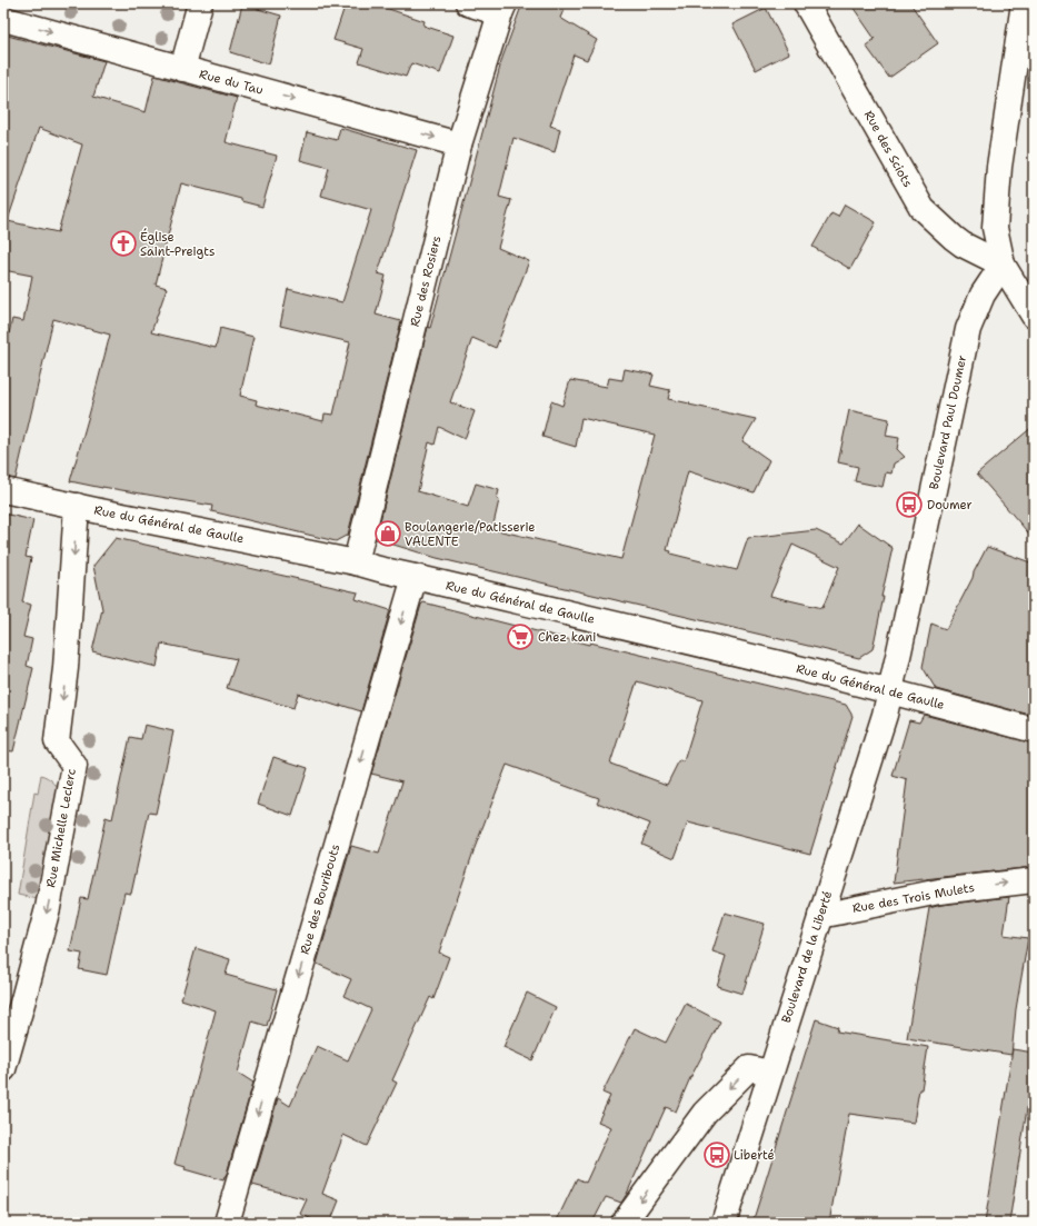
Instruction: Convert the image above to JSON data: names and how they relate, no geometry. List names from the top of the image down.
{
  "streets": {
    "street": [
      "Rue du Tau",
      "Rue des Sciots",
      "Rue des Rosiers",
      "Boulevard Paul Doumer",
      "Rue du Général de Gaulle",
      "Rue Michelle Leclerc",
      "Rue des Trois Mulets",
      "Rue des Bouribouts",
      "Boulevard de la Liberté"
    ]
  },
  "crossings": [
    ["Rue du Tau", "Rue des Rosiers"],
    ["Rue des Sciots", "Boulevard Paul Doumer"],
    ["Rue des Rosiers", "Rue du Général de Gaulle"],
    ["Boulevard Paul Doumer", "Rue du Général de Gaulle"],
    ["Boulevard Paul Doumer", "Boulevard de la Liberté"],
    ["Rue du Général de Gaulle", "Rue Michelle Leclerc"],
    ["Rue du Général de Gaulle", "Rue des Bouribouts"],
    ["Rue du Général de Gaulle", "Boulevard de la Liberté"],
    ["Rue des Trois Mulets", "Boulevard de la Liberté"]
  ],
  "one_way": [
    "Rue du Tau",
    "Rue Michelle Leclerc",
    "Rue des Trois Mulets",
    "Rue des Bouribouts"
  ],
  "places": {
    "church": ["Église Saint-Preigts"],
    "bus stop": ["Doumer", "Liberté"],
    "shop": ["Boulangerie/Patisserie VALENTE"],
    "supermarket": ["Chez kani"]
  }
}
